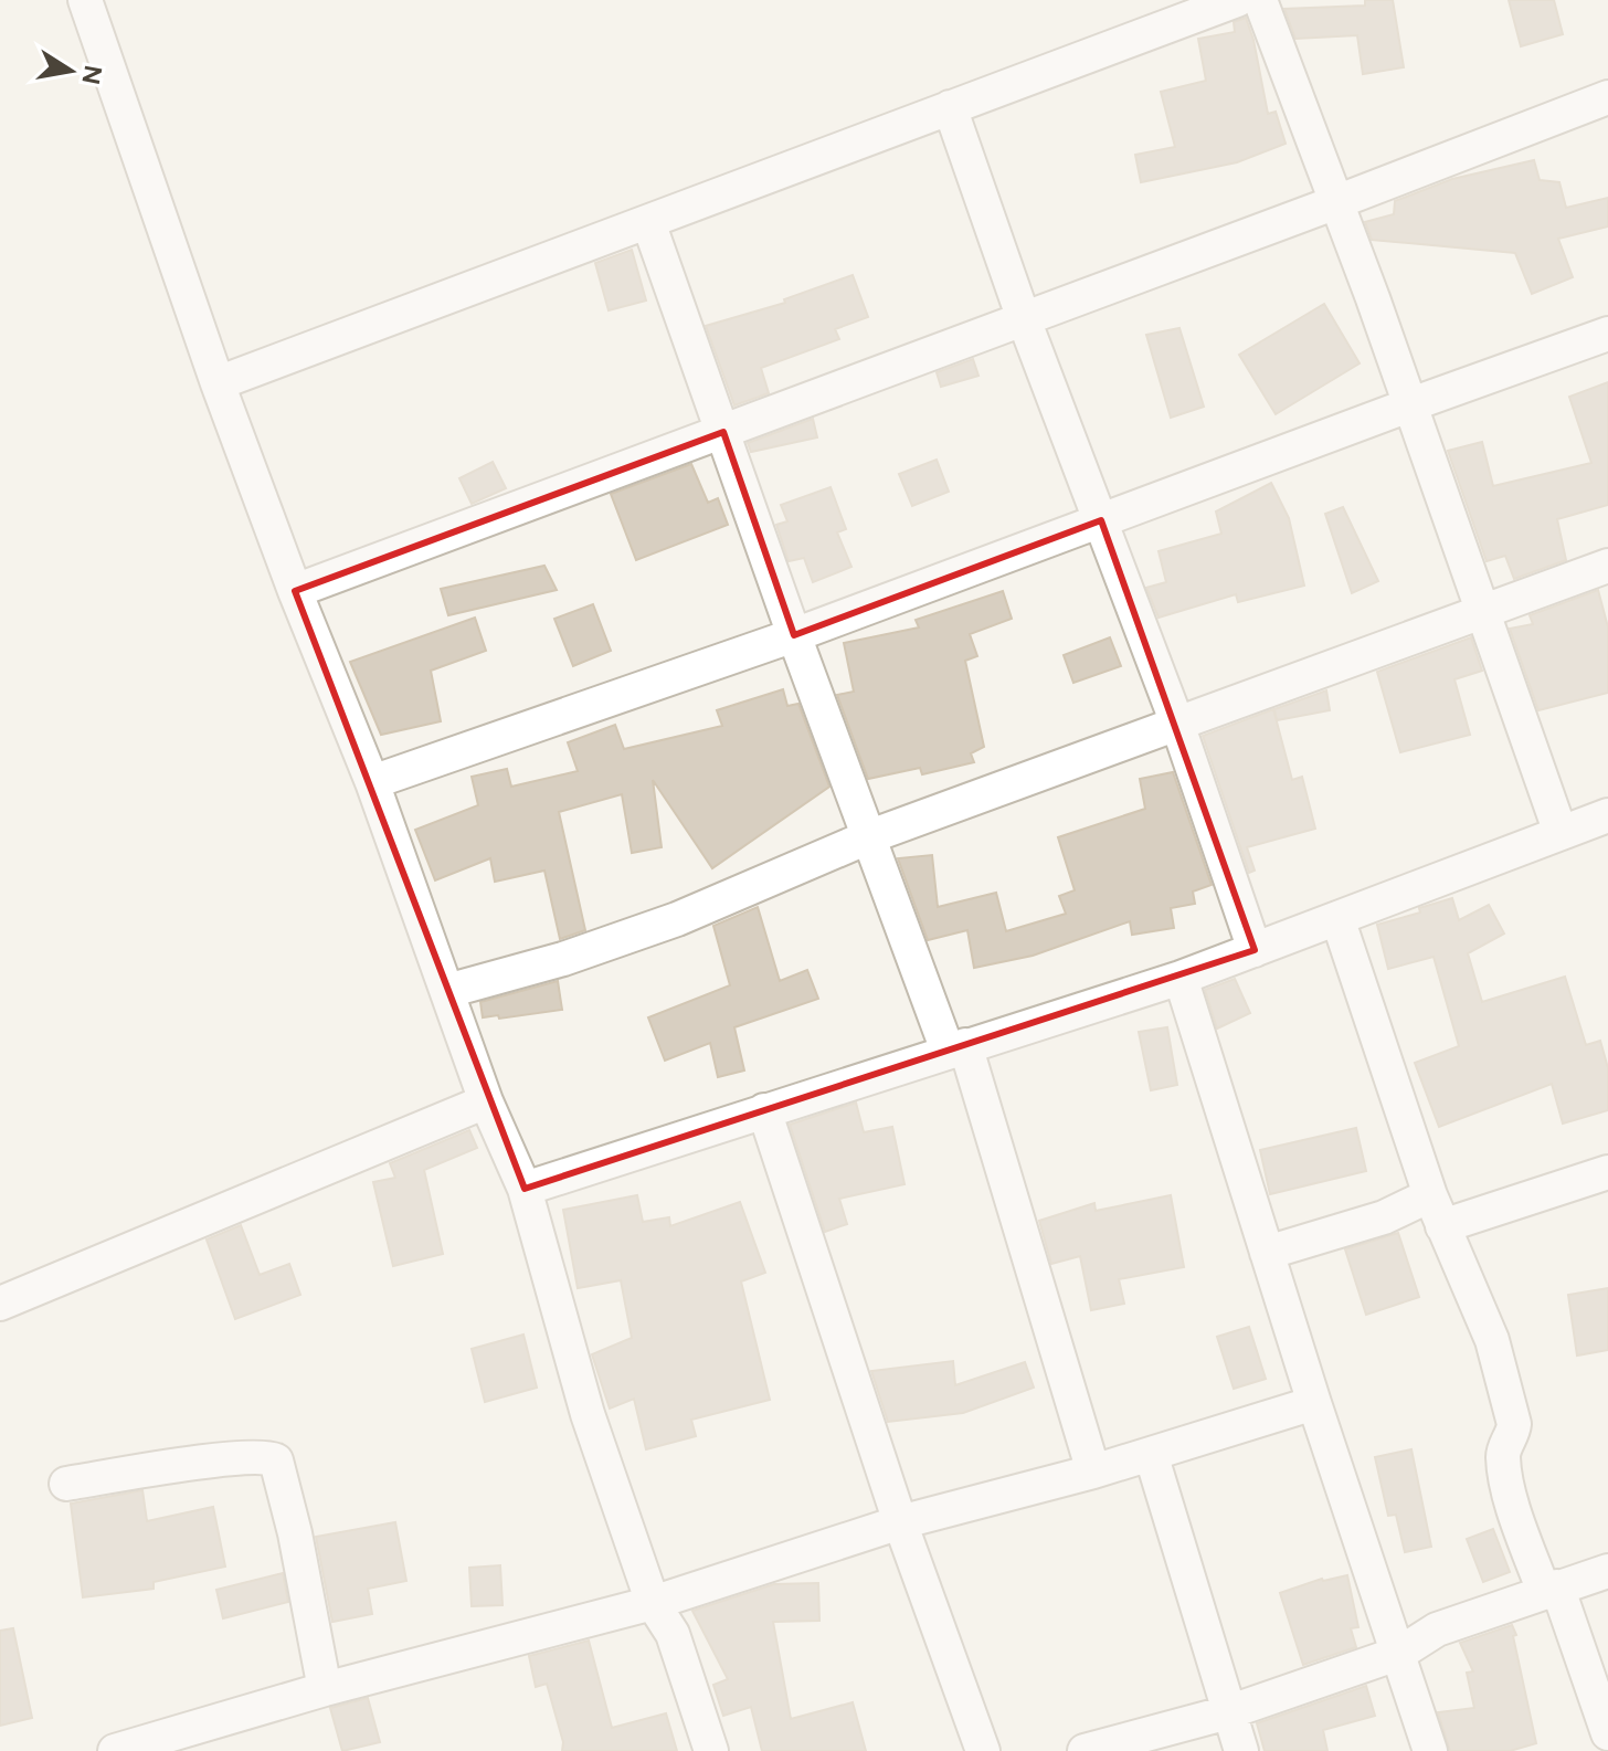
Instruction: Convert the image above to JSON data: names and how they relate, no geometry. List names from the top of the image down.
{
  "north": "right"
}
